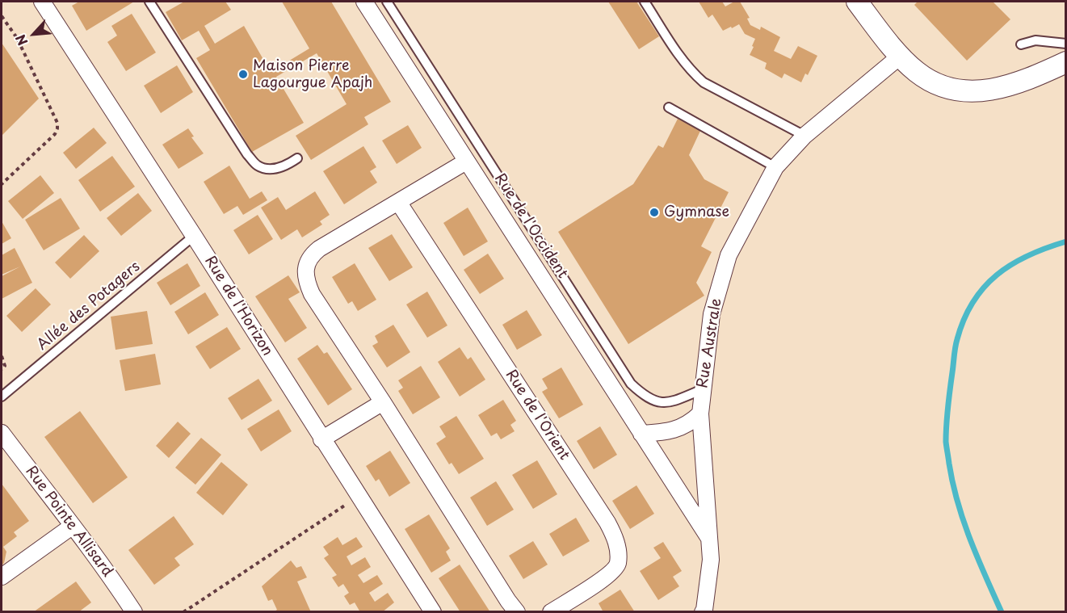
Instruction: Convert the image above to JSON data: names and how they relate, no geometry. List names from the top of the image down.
{
  "streets": {
    "street": [
      "Rue de l'Occident",
      "Rue de l'Horizon",
      "Rue Australe",
      "Rue de l'Orient",
      "Rue Pointe Allisard"
    ],
    "lane": ["Allée des Potagers"]
  },
  "crossings": [
    ["Rue de l'Occident", "Rue Australe"],
    ["Allée des Potagers", "Rue de l'Horizon"]
  ],
  "places": ["Maison Pierre Lagourgue Apajh", "Gymnase"],
  "north": "bottom left"
}
